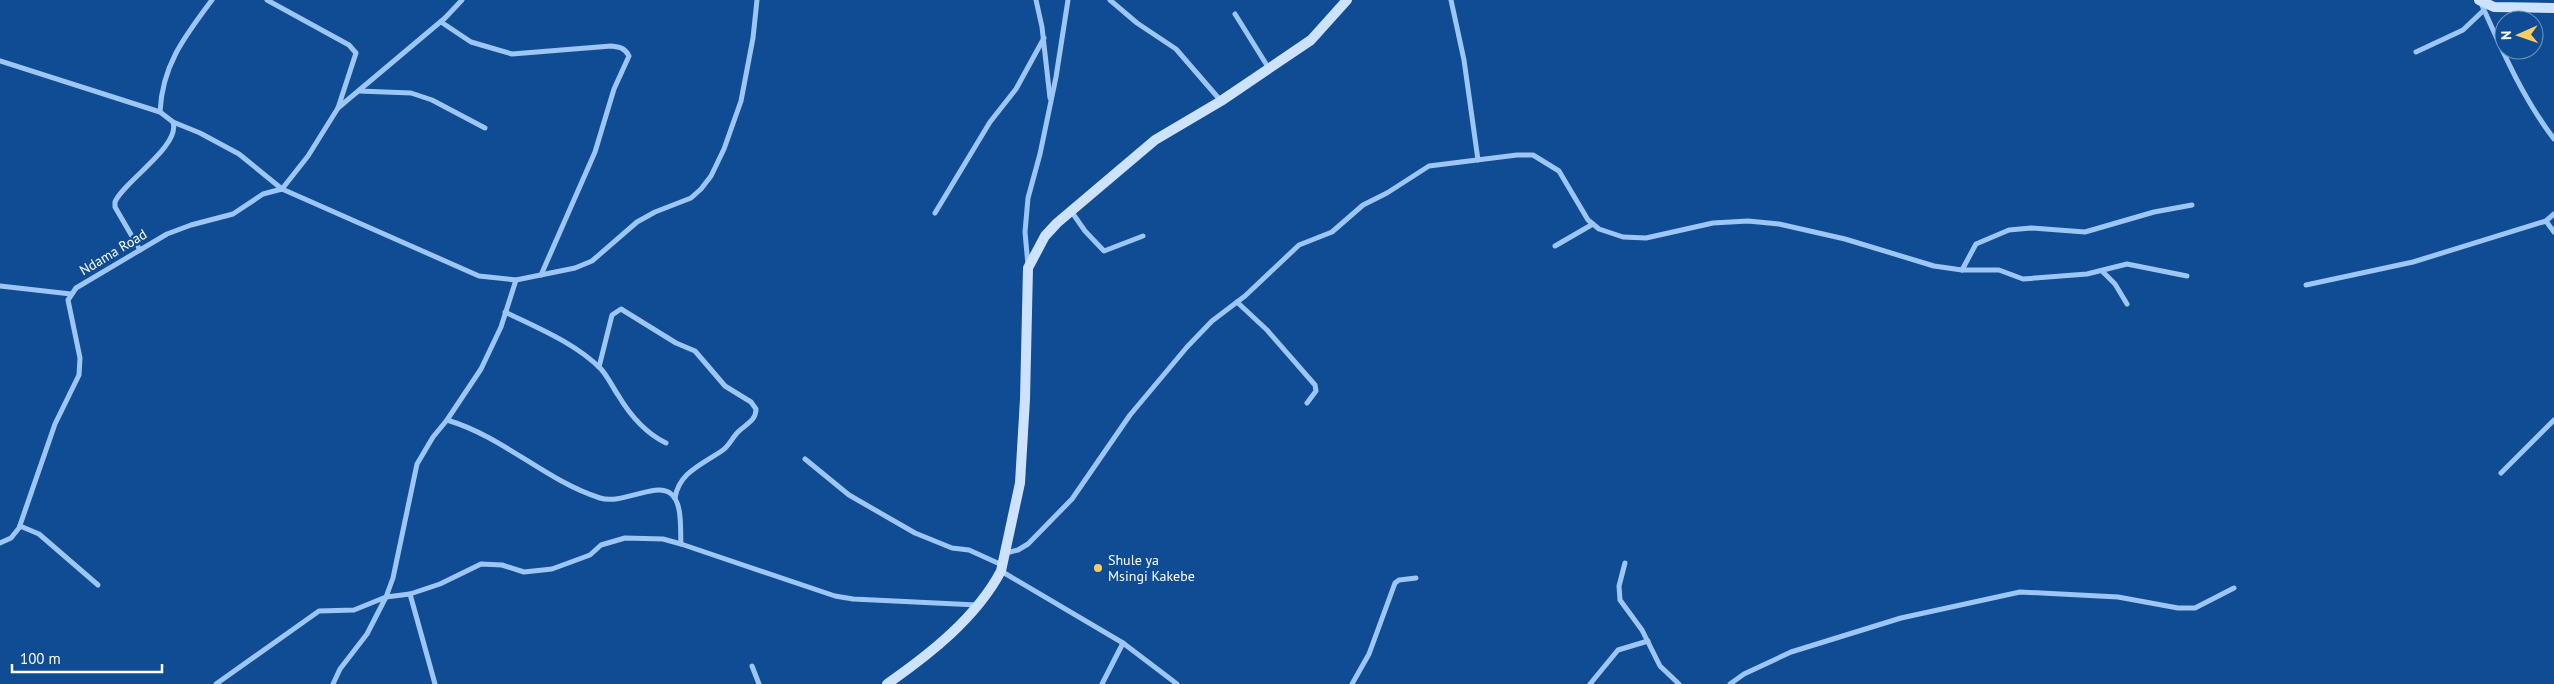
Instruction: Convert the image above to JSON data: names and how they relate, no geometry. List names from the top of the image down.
{
  "streets": {
    "street": ["Ndama Road"]
  },
  "places": ["Shule ya Msingi Kakebe"],
  "scale_bar": "100 m",
  "north": "left"
}
